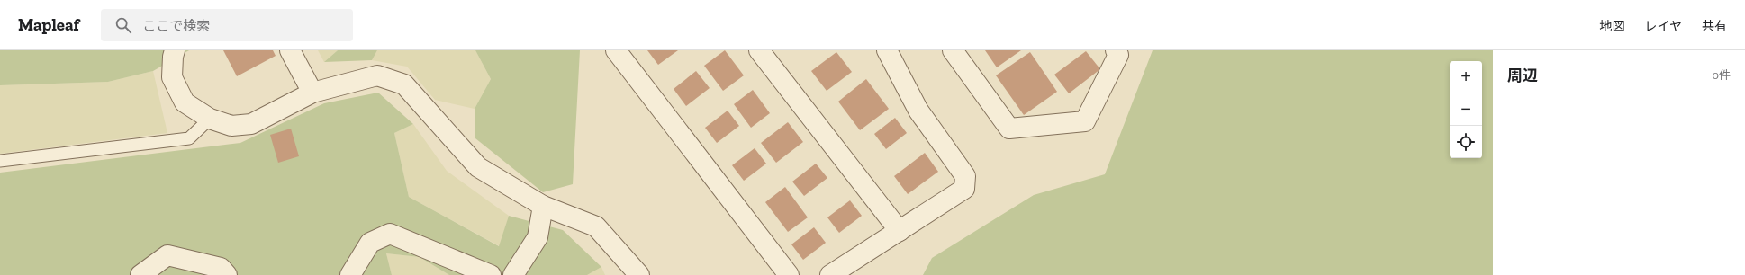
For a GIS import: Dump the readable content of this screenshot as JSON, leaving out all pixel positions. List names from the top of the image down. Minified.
{"page":{"header":"Mapleaf","search":"ここで検索","nav":["地図","レイヤ","共有"],"heading":["周辺","0件"],"map_buttons":["+","−"]}}
